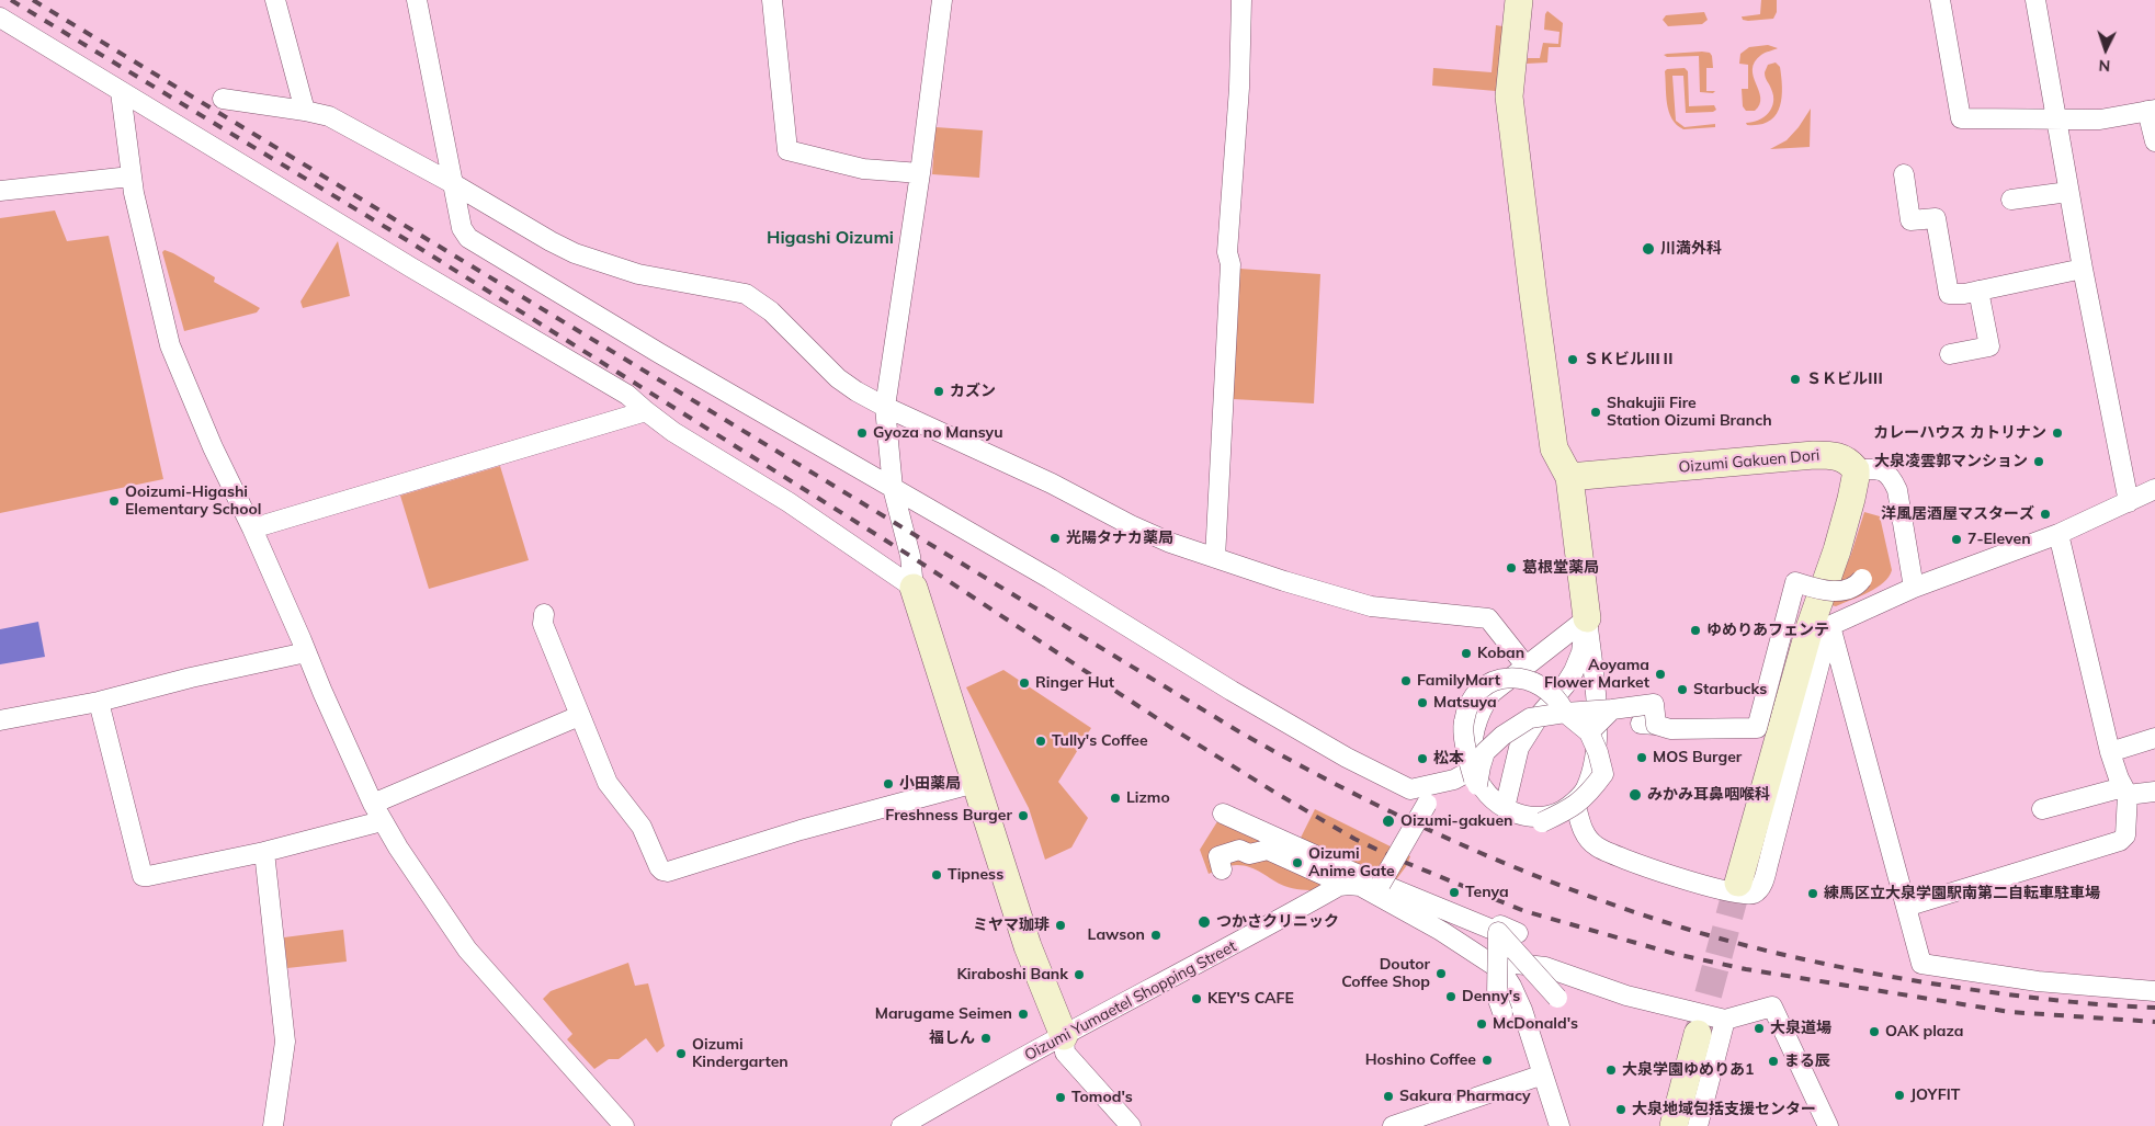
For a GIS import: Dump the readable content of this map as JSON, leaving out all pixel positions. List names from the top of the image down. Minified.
{"streets":{"street":["Oizumi Gakuen Dori","Oizumi Yumaetel Shopping Street"]},"districts":["Higashi Oizumi"],"places":["川満外科","ＳＫビルⅢⅡ","ＳＫビルⅢ","カズン","Shakujii Fire Station Oizumi Branch","Gyoza no Mansyu","カレーハウス カトリナン","大泉凌雲郭マンション","Ooizumi-Higashi Elementary School","洋風居酒屋マスターズ","光陽タナカ薬局","7-Eleven","葛根堂薬局","ゆめりあフェンテ","Koban","Aoyama Flower Market","FamilyMart","Ringer Hut","Starbucks","Matsuya","Tully's Coffee","MOS Burger","松本","小田薬局","みかみ耳鼻咽喉科","Lizmo","Freshness Burger","Oizumi-gakuen","Oizumi Anime Gate","Tipness","Tenya","練馬区立大泉学園駅南第二自転車駐車場","つかさクリニック","ミヤマ珈琲","Lawson","Doutor Coffee Shop","Kiraboshi Bank","Denny's","KEY'S CAFE","Marugame Seimen","McDonald's","大泉道場","OAK plaza","福しん","Oizumi Kindergarten","Hoshino Coffee","まる辰","大泉学園ゆめりあ1","JOYFIT","Sakura Pharmacy","Tomod's","大泉地域包括支援センター"],"north":"bottom"}
